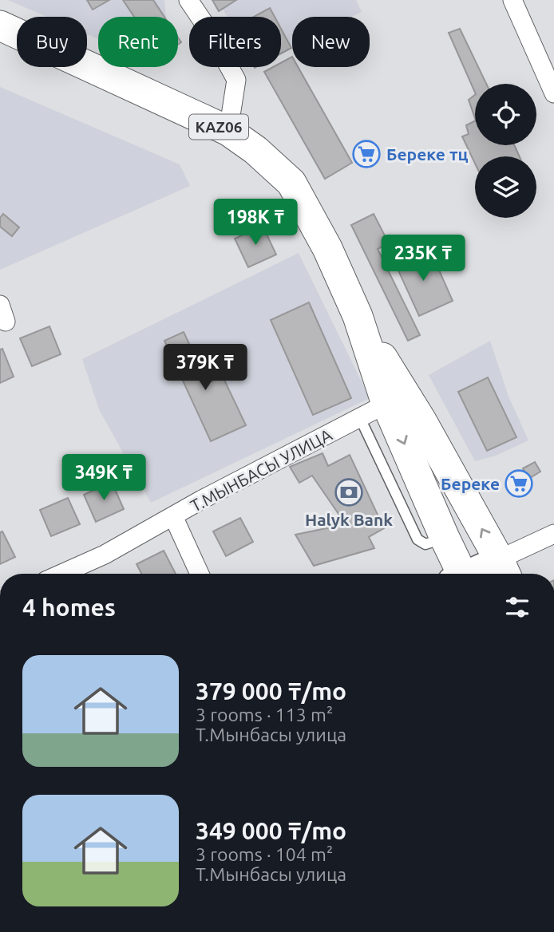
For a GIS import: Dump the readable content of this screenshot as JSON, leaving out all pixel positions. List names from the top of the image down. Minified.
{"streets":{"main road":["KАZ06"],"street":["Т.МЫНБАСЫ УЛИЦА"]},"crossings":[["KАZ06","Т.МЫНБАСЫ УЛИЦА"]],"places":{"supermarket":["Береке тц","Береке"],"bank":["Halyk Bank"]},"page":{"chip":["Buy","Rent","Filters","New"],"price":["198K ₸","235K ₸","379K ₸","349K ₸"],"heading":"4 homes","list":[{"name":"379 000 ₸/mo","note":"3 rooms · 113 m² · Т.Мынбасы улица"},{"name":"349 000 ₸/mo","note":"3 rooms · 104 m² · Т.Мынбасы улица"}]}}
